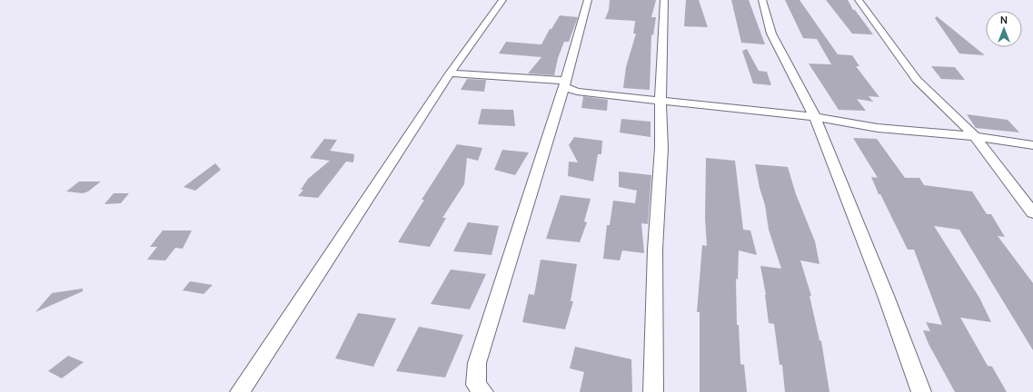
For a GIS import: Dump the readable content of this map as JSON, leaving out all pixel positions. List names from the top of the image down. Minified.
{"north":"top"}
